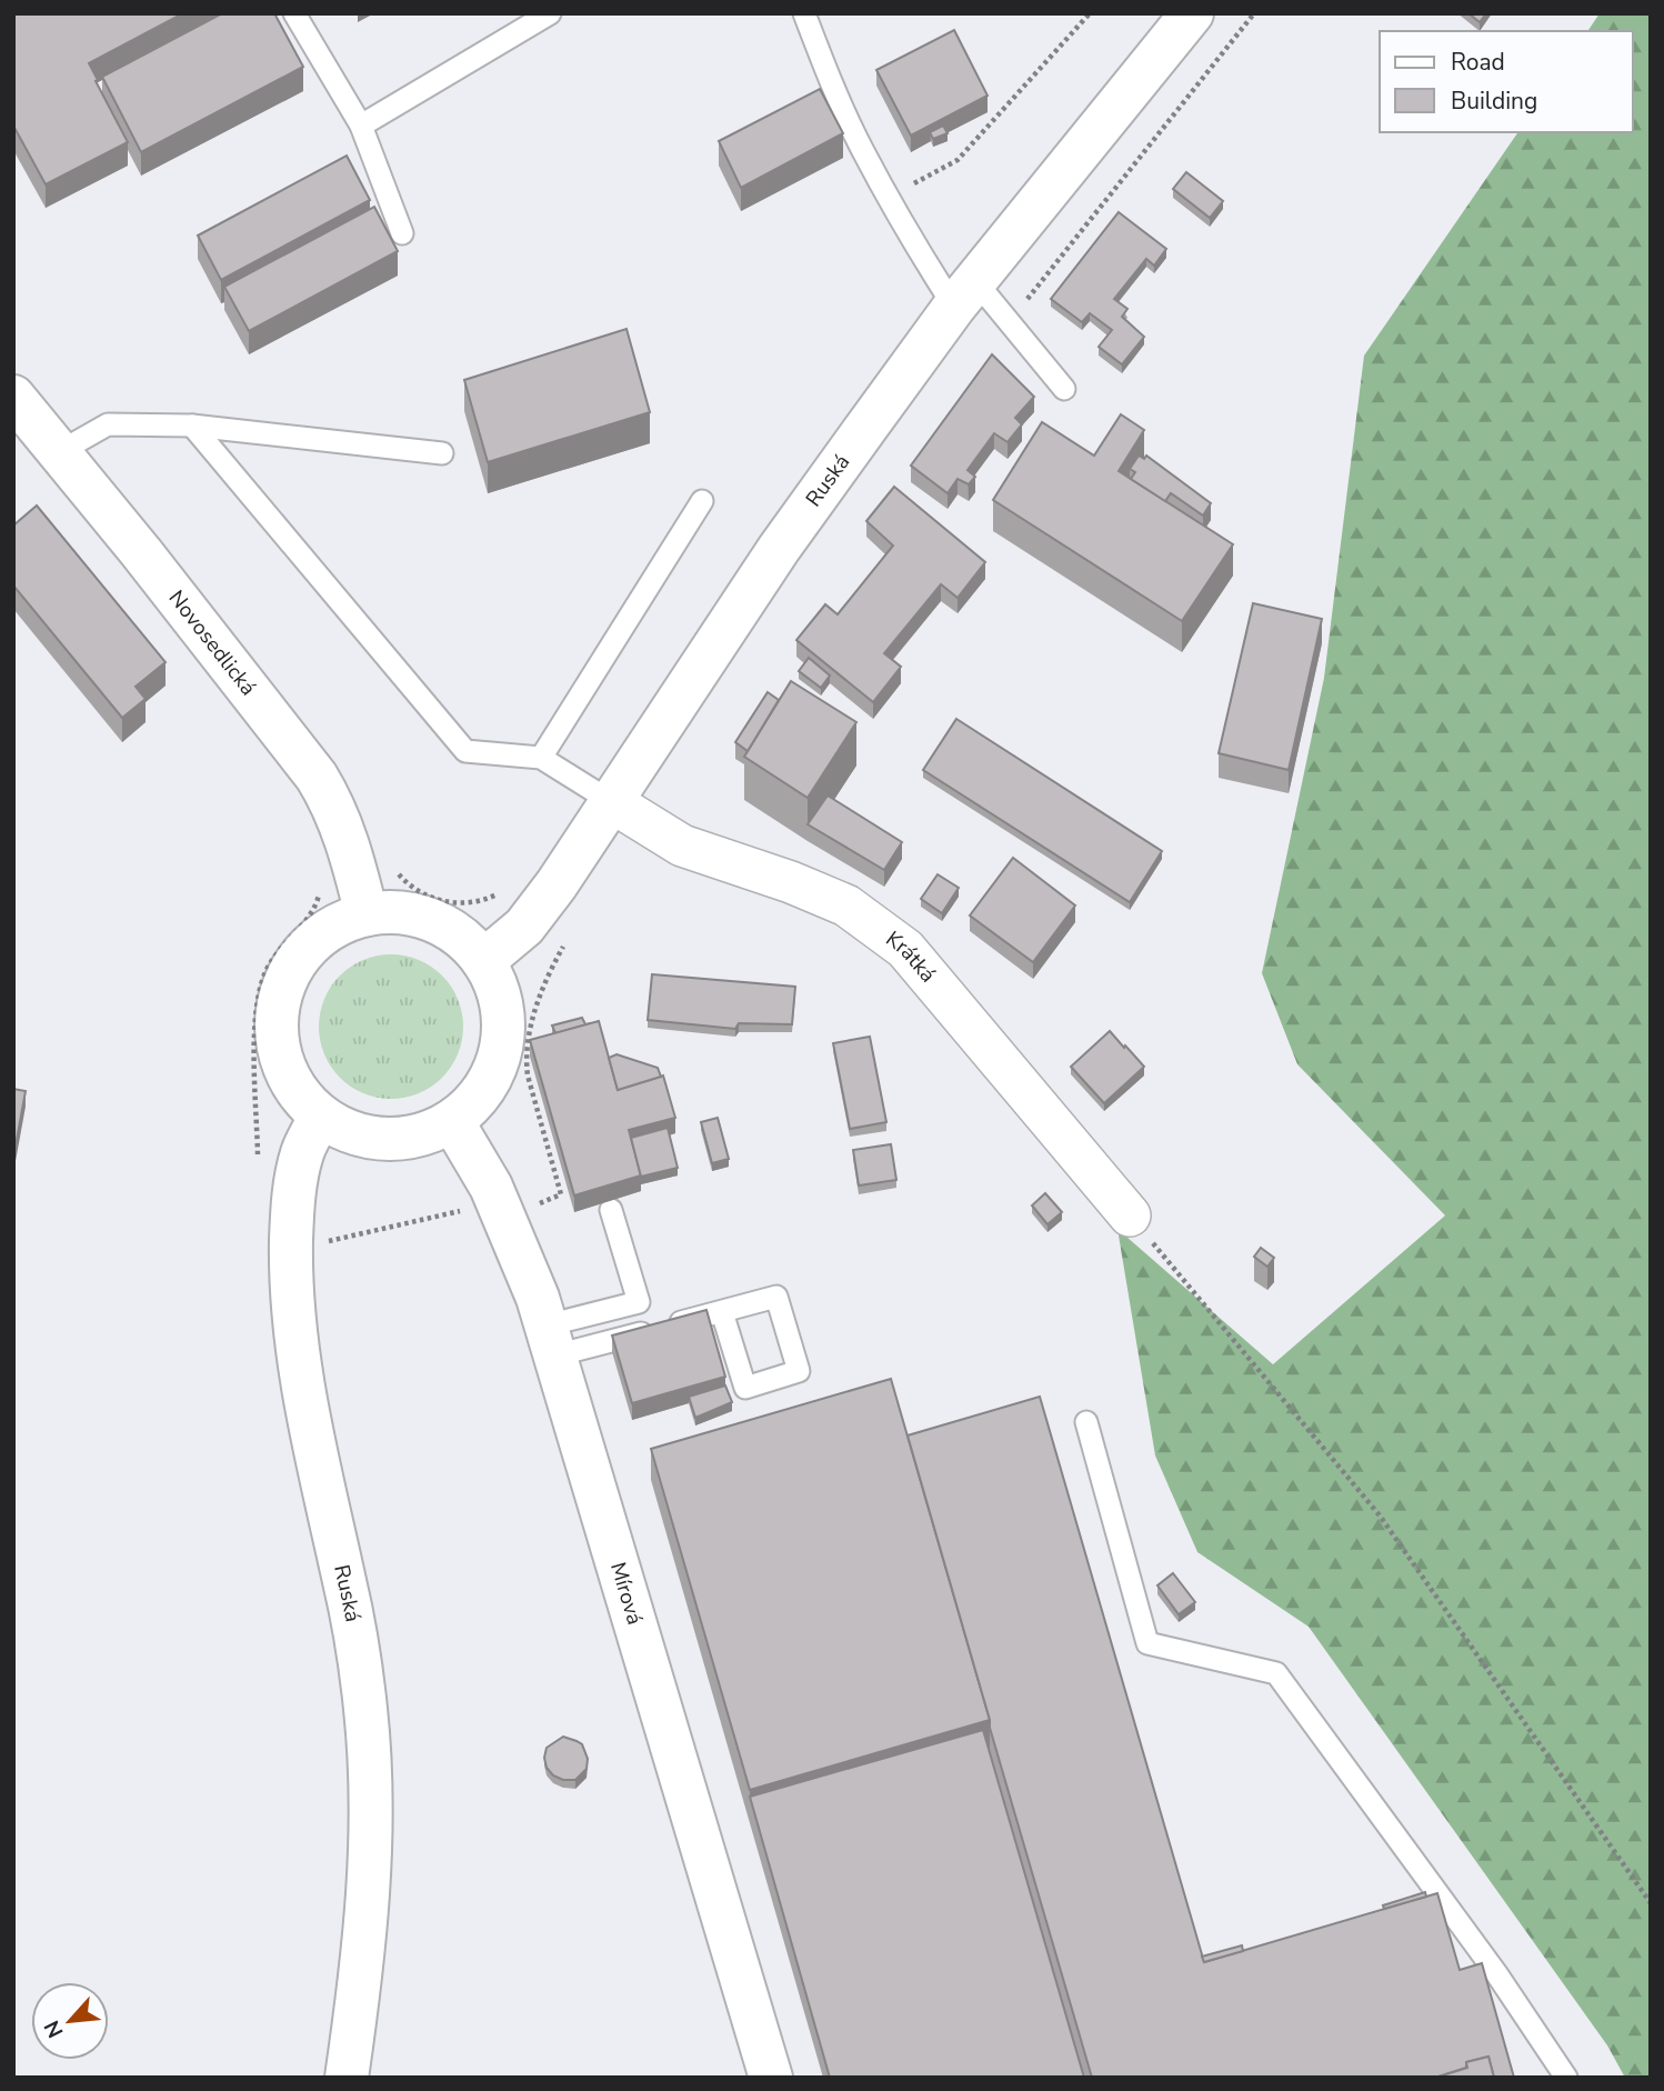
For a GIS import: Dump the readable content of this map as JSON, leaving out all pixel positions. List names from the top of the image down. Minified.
{"streets":{"main road":["Ruská","Novosedlická","Mírová"],"street":["Krátká"]},"crossings":[["Ruská","Novosedlická"],["Ruská","Krátká"],["Ruská","Mírová"],["Novosedlická","Mírová"]],"legend":["Road","Building"],"north":"bottom left"}
